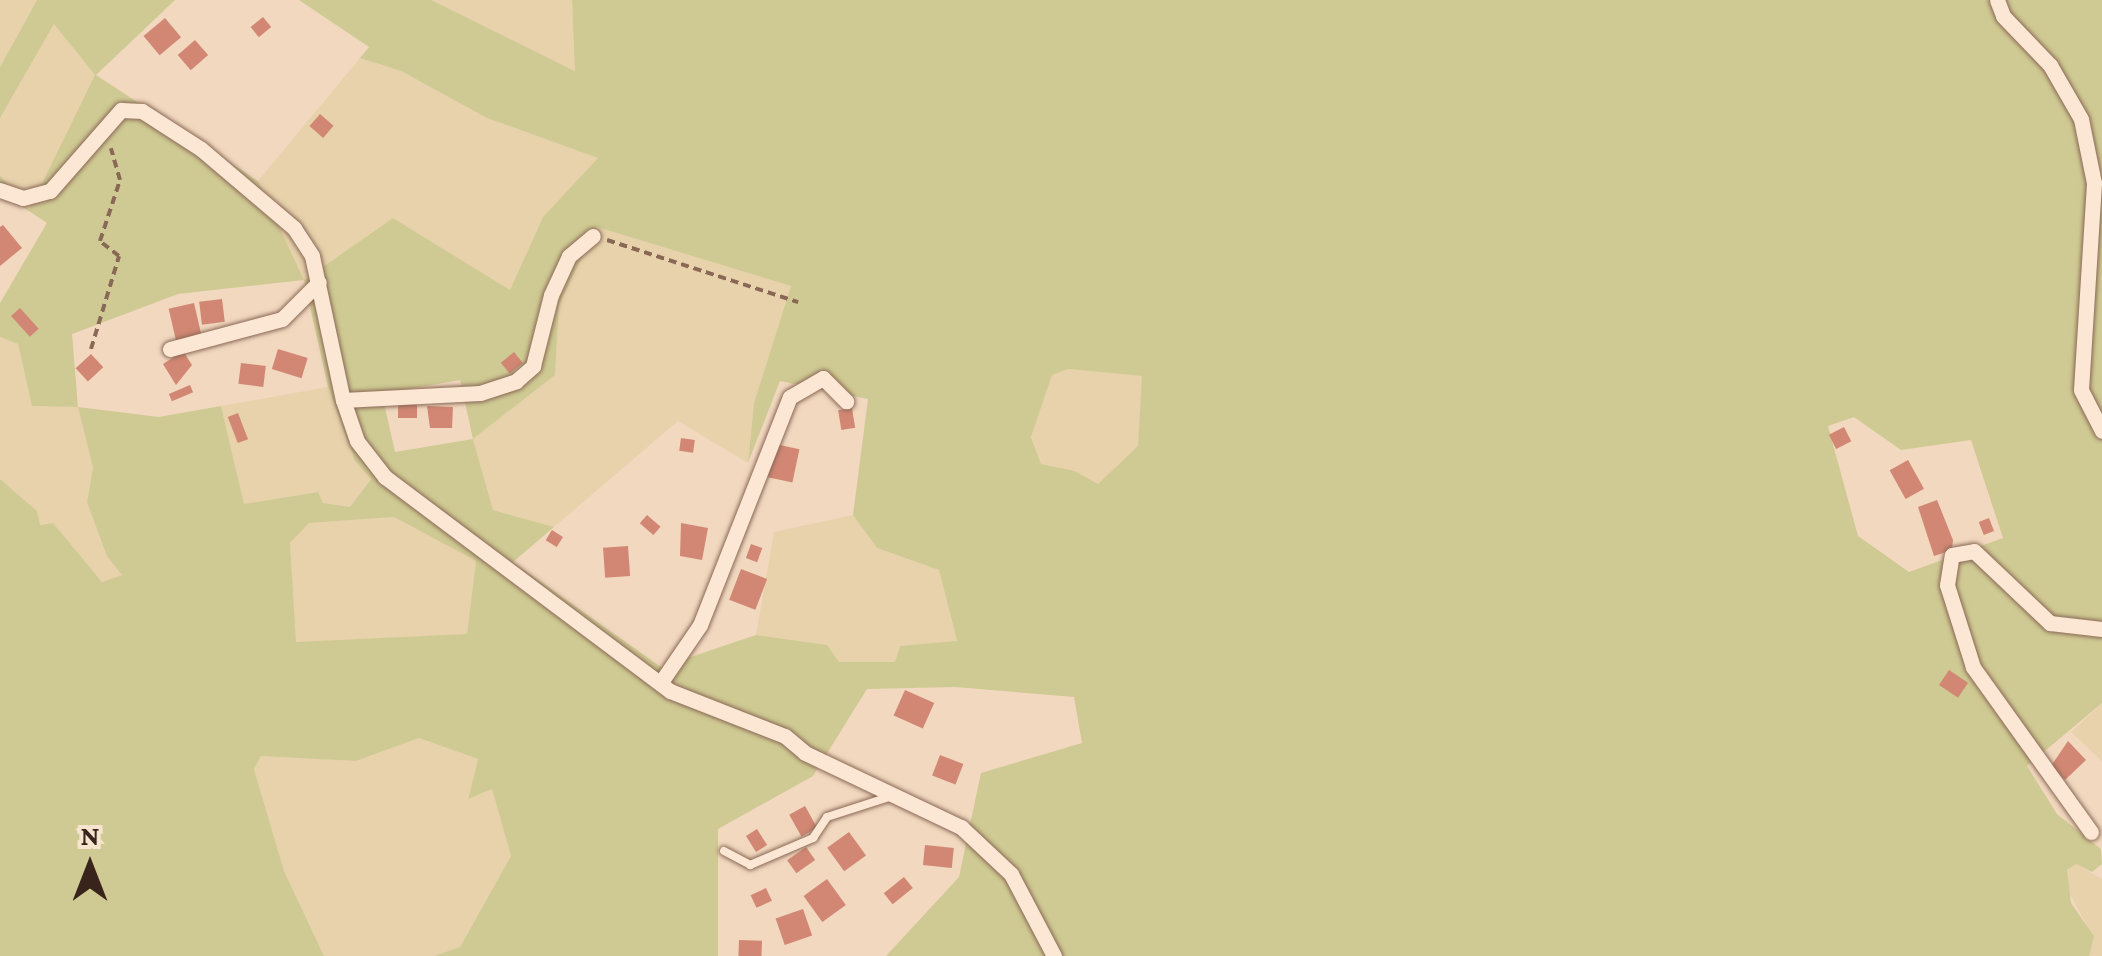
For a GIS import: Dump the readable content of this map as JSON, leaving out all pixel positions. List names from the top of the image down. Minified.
{"north":"top"}
